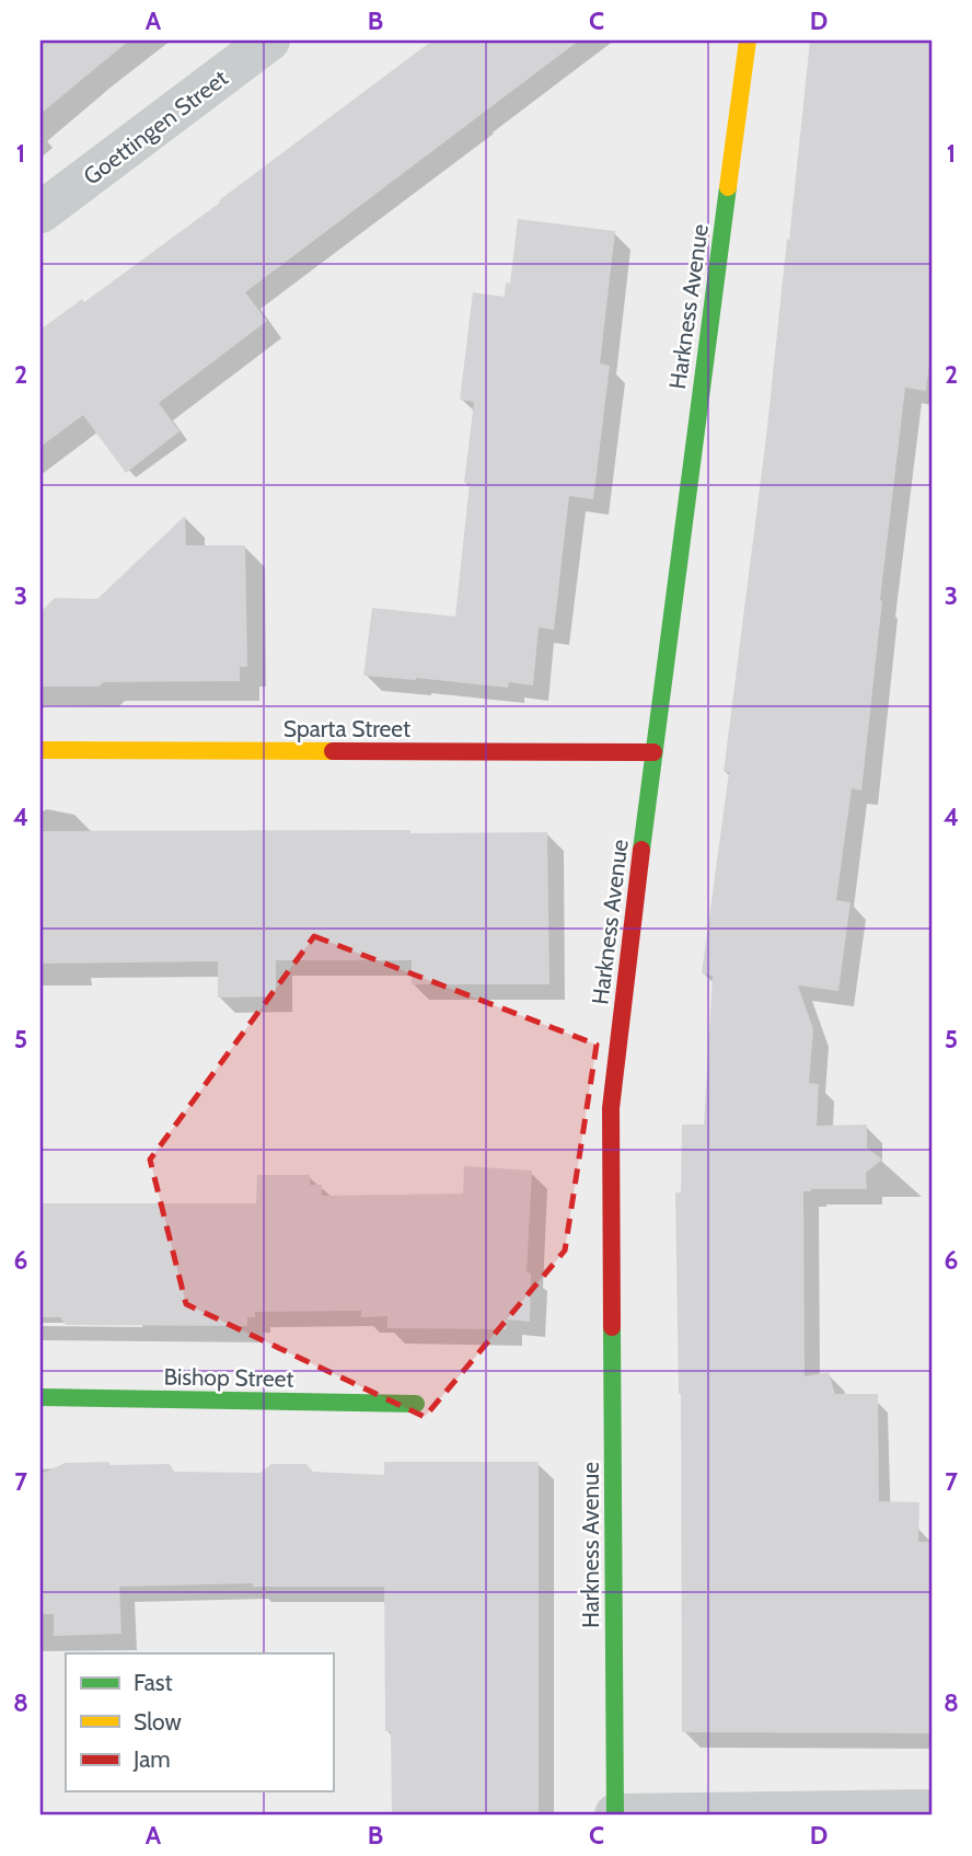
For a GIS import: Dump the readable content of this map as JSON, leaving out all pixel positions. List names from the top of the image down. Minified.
{"streets":{"street":["Goettingen Street","Harkness Avenue","Sparta Street","Bishop Street"]},"crossings":[["Harkness Avenue","Sparta Street"]],"legend":["Fast","Slow","Jam"],"grid":{"columns":["A","B","C","D"],"rows":["1","2","3","4","5","6","7","8"]}}
